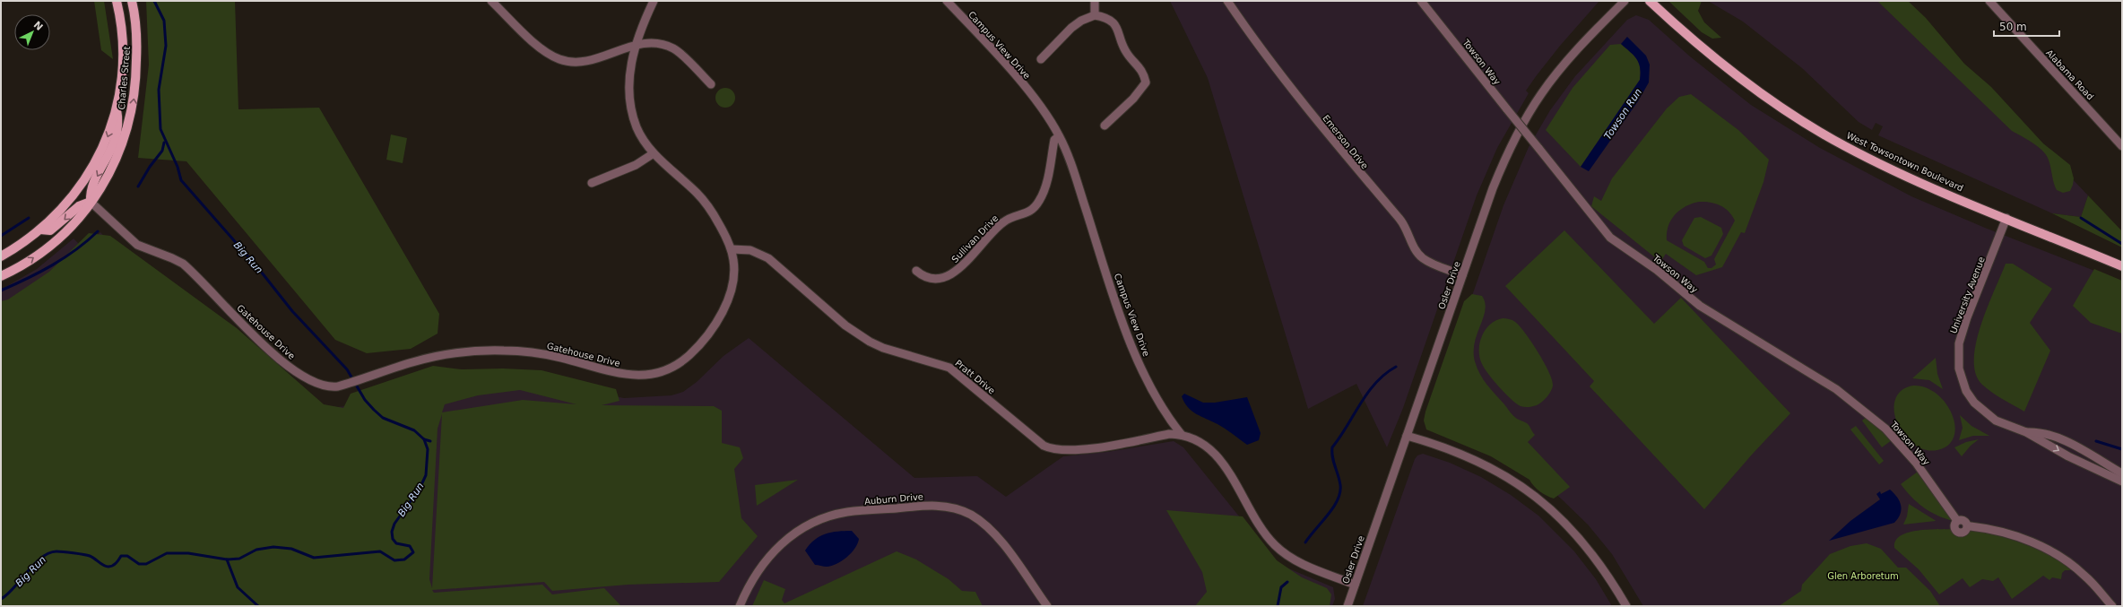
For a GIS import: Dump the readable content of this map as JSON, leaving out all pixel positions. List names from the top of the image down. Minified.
{"streets":{"main road":["Charles Street","West Towsontown Boulevard"],"street":["Campus View Drive","Towson Way","Alabama Road","Emerson Drive","Sullivan Drive","Osler Drive","University Avenue","Gatehouse Drive","Pratt Drive","Auburn Drive"]},"crossings":[["Campus View Drive","Sullivan Drive"],["Campus View Drive","Osler Drive"],["Campus View Drive","Pratt Drive"],["Charles Street","Gatehouse Drive"],["Emerson Drive","Osler Drive"],["West Towsontown Boulevard","University Avenue"],["Gatehouse Drive","Pratt Drive"]],"water":["Towson Run","Big Run"],"parks":["Glen Arboretum"],"scale_bar":"50 m","north":"top right"}
